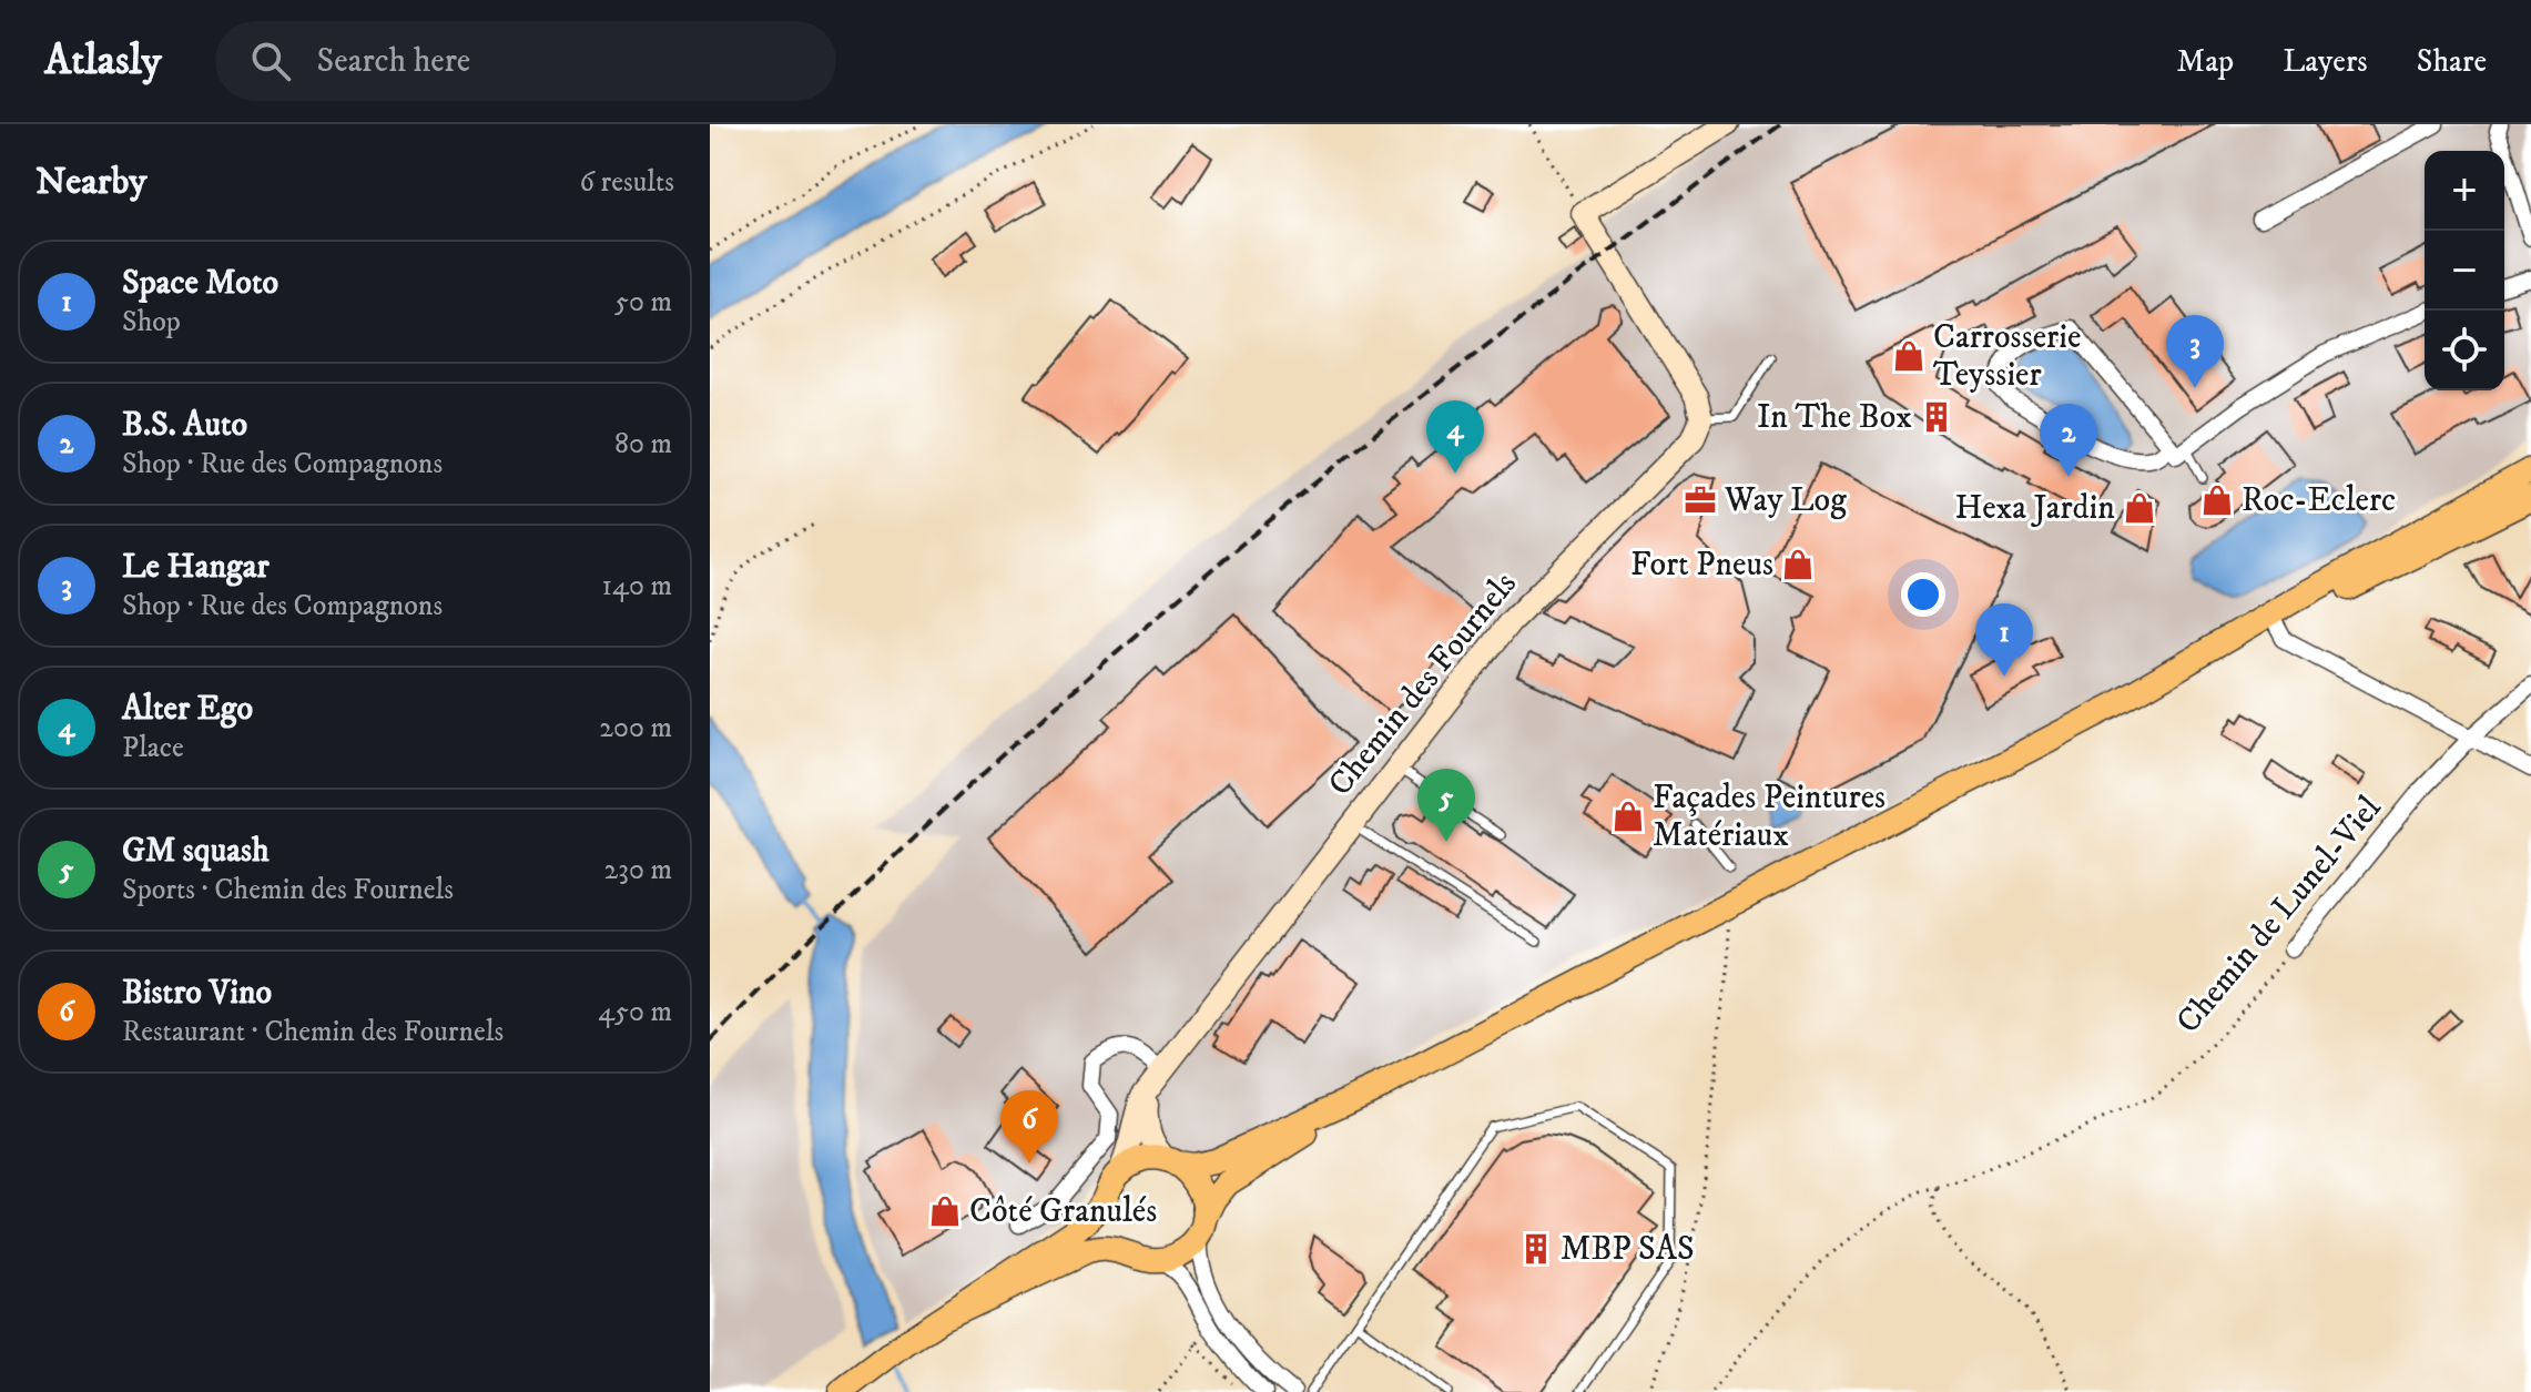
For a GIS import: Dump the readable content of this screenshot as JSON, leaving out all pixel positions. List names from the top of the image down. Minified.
{"streets":{"street":["Chemin des Fournels","Chemin de Lunel-Viel"]},"places":{"shop":["Carrosserie Teyssier","Roc-Eclerc","Hexa Jardin","Fort Pneus","Façades Peintures Matériaux","Côté Granulés"],"building":["In The Box","MBP SAS"],"office":["Way Log"]},"page":{"header":"Atlasly","search":"Search here","nav":["Map","Layers","Share"],"heading":["Nearby","6 results"],"map_buttons":["+","−"],"list":[{"mark":"1","name":"Space Moto","note":"Shop","value":"50 m"},{"mark":"2","name":"B.S. Auto","note":"Shop · Rue des Compagnons","value":"80 m"},{"mark":"3","name":"Le Hangar","note":"Shop · Rue des Compagnons","value":"140 m"},{"mark":"4","name":"Alter Ego","note":"Place","value":"200 m"},{"mark":"5","name":"GM squash","note":"Sports · Chemin des Fournels","value":"230 m"},{"mark":"6","name":"Bistro Vino","note":"Restaurant · Chemin des Fournels","value":"450 m"}],"pins":["3","4","2","1","5","6"]}}
